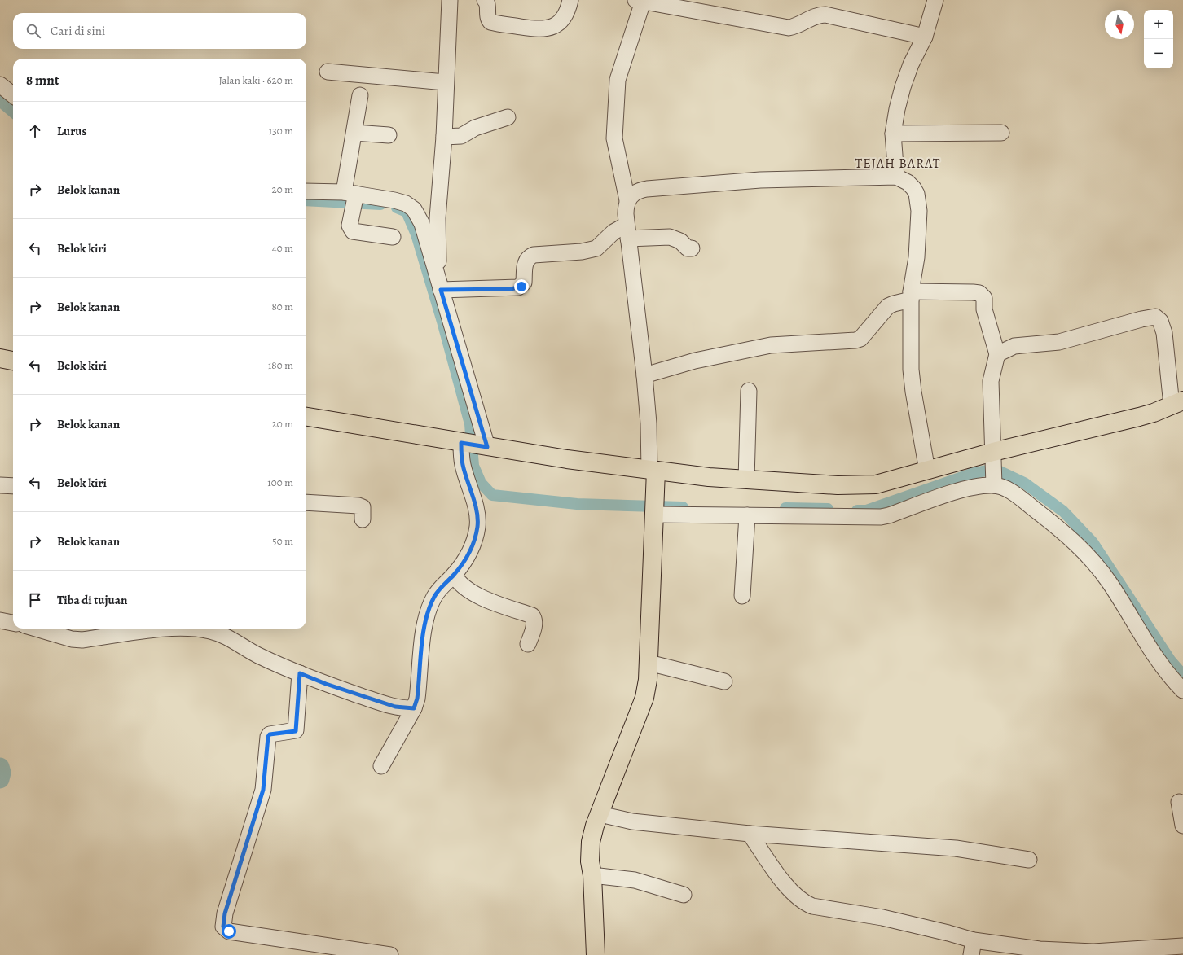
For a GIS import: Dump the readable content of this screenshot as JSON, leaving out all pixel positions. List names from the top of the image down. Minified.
{"districts":["TEJAH BARAT"],"north":"bottom","page":{"map_buttons":["+","−"],"search":"Cari di sini","heading":["8 mnt","Jalan kaki · 620 m"],"list":[["Lurus","130 m"],["Belok kanan","20 m"],["Belok kiri","40 m"],["Belok kanan","80 m"],["Belok kiri","180 m"],["Belok kanan","20 m"],["Belok kiri","100 m"],["Belok kanan","50 m"],"Tiba di tujuan"]}}
